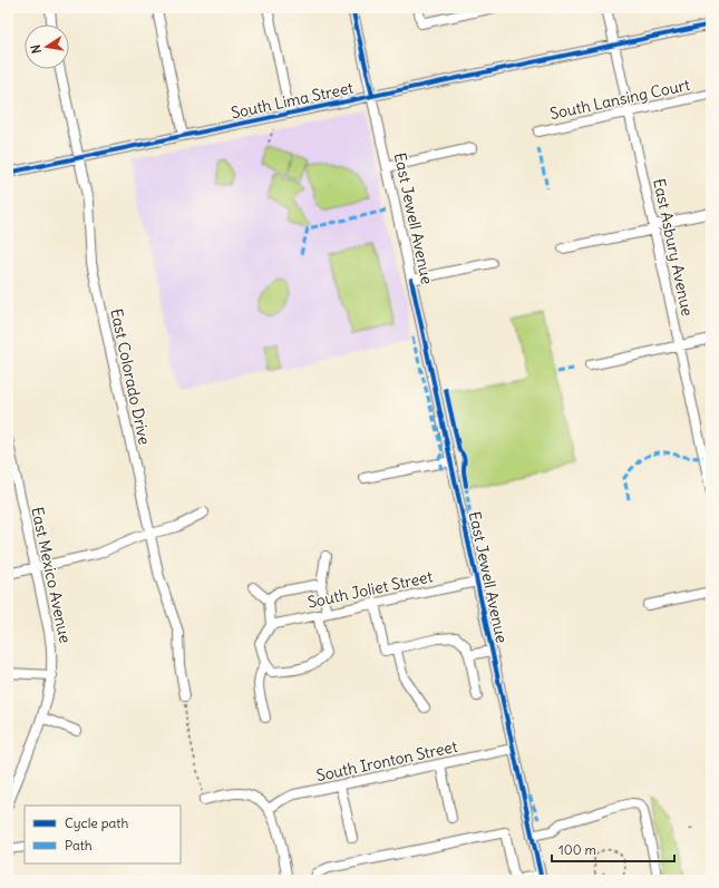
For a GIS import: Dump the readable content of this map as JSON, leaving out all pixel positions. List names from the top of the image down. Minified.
{"streets":{"street":["South Lansing Court","South Lima Street","East Jewell Avenue","East Asbury Avenue","East Colorado Drive","East Mexico Avenue","South Joliet Street","South Ironton Street"]},"crossings":[["South Lansing Court","East Asbury Avenue"],["South Lima Street","East Jewell Avenue"],["South Lima Street","East Asbury Avenue"],["South Lima Street","East Colorado Drive"],["East Jewell Avenue","South Joliet Street"],["East Jewell Avenue","South Ironton Street"]],"legend":["Cycle path","Path"],"scale_bar":"100 m","north":"left"}
